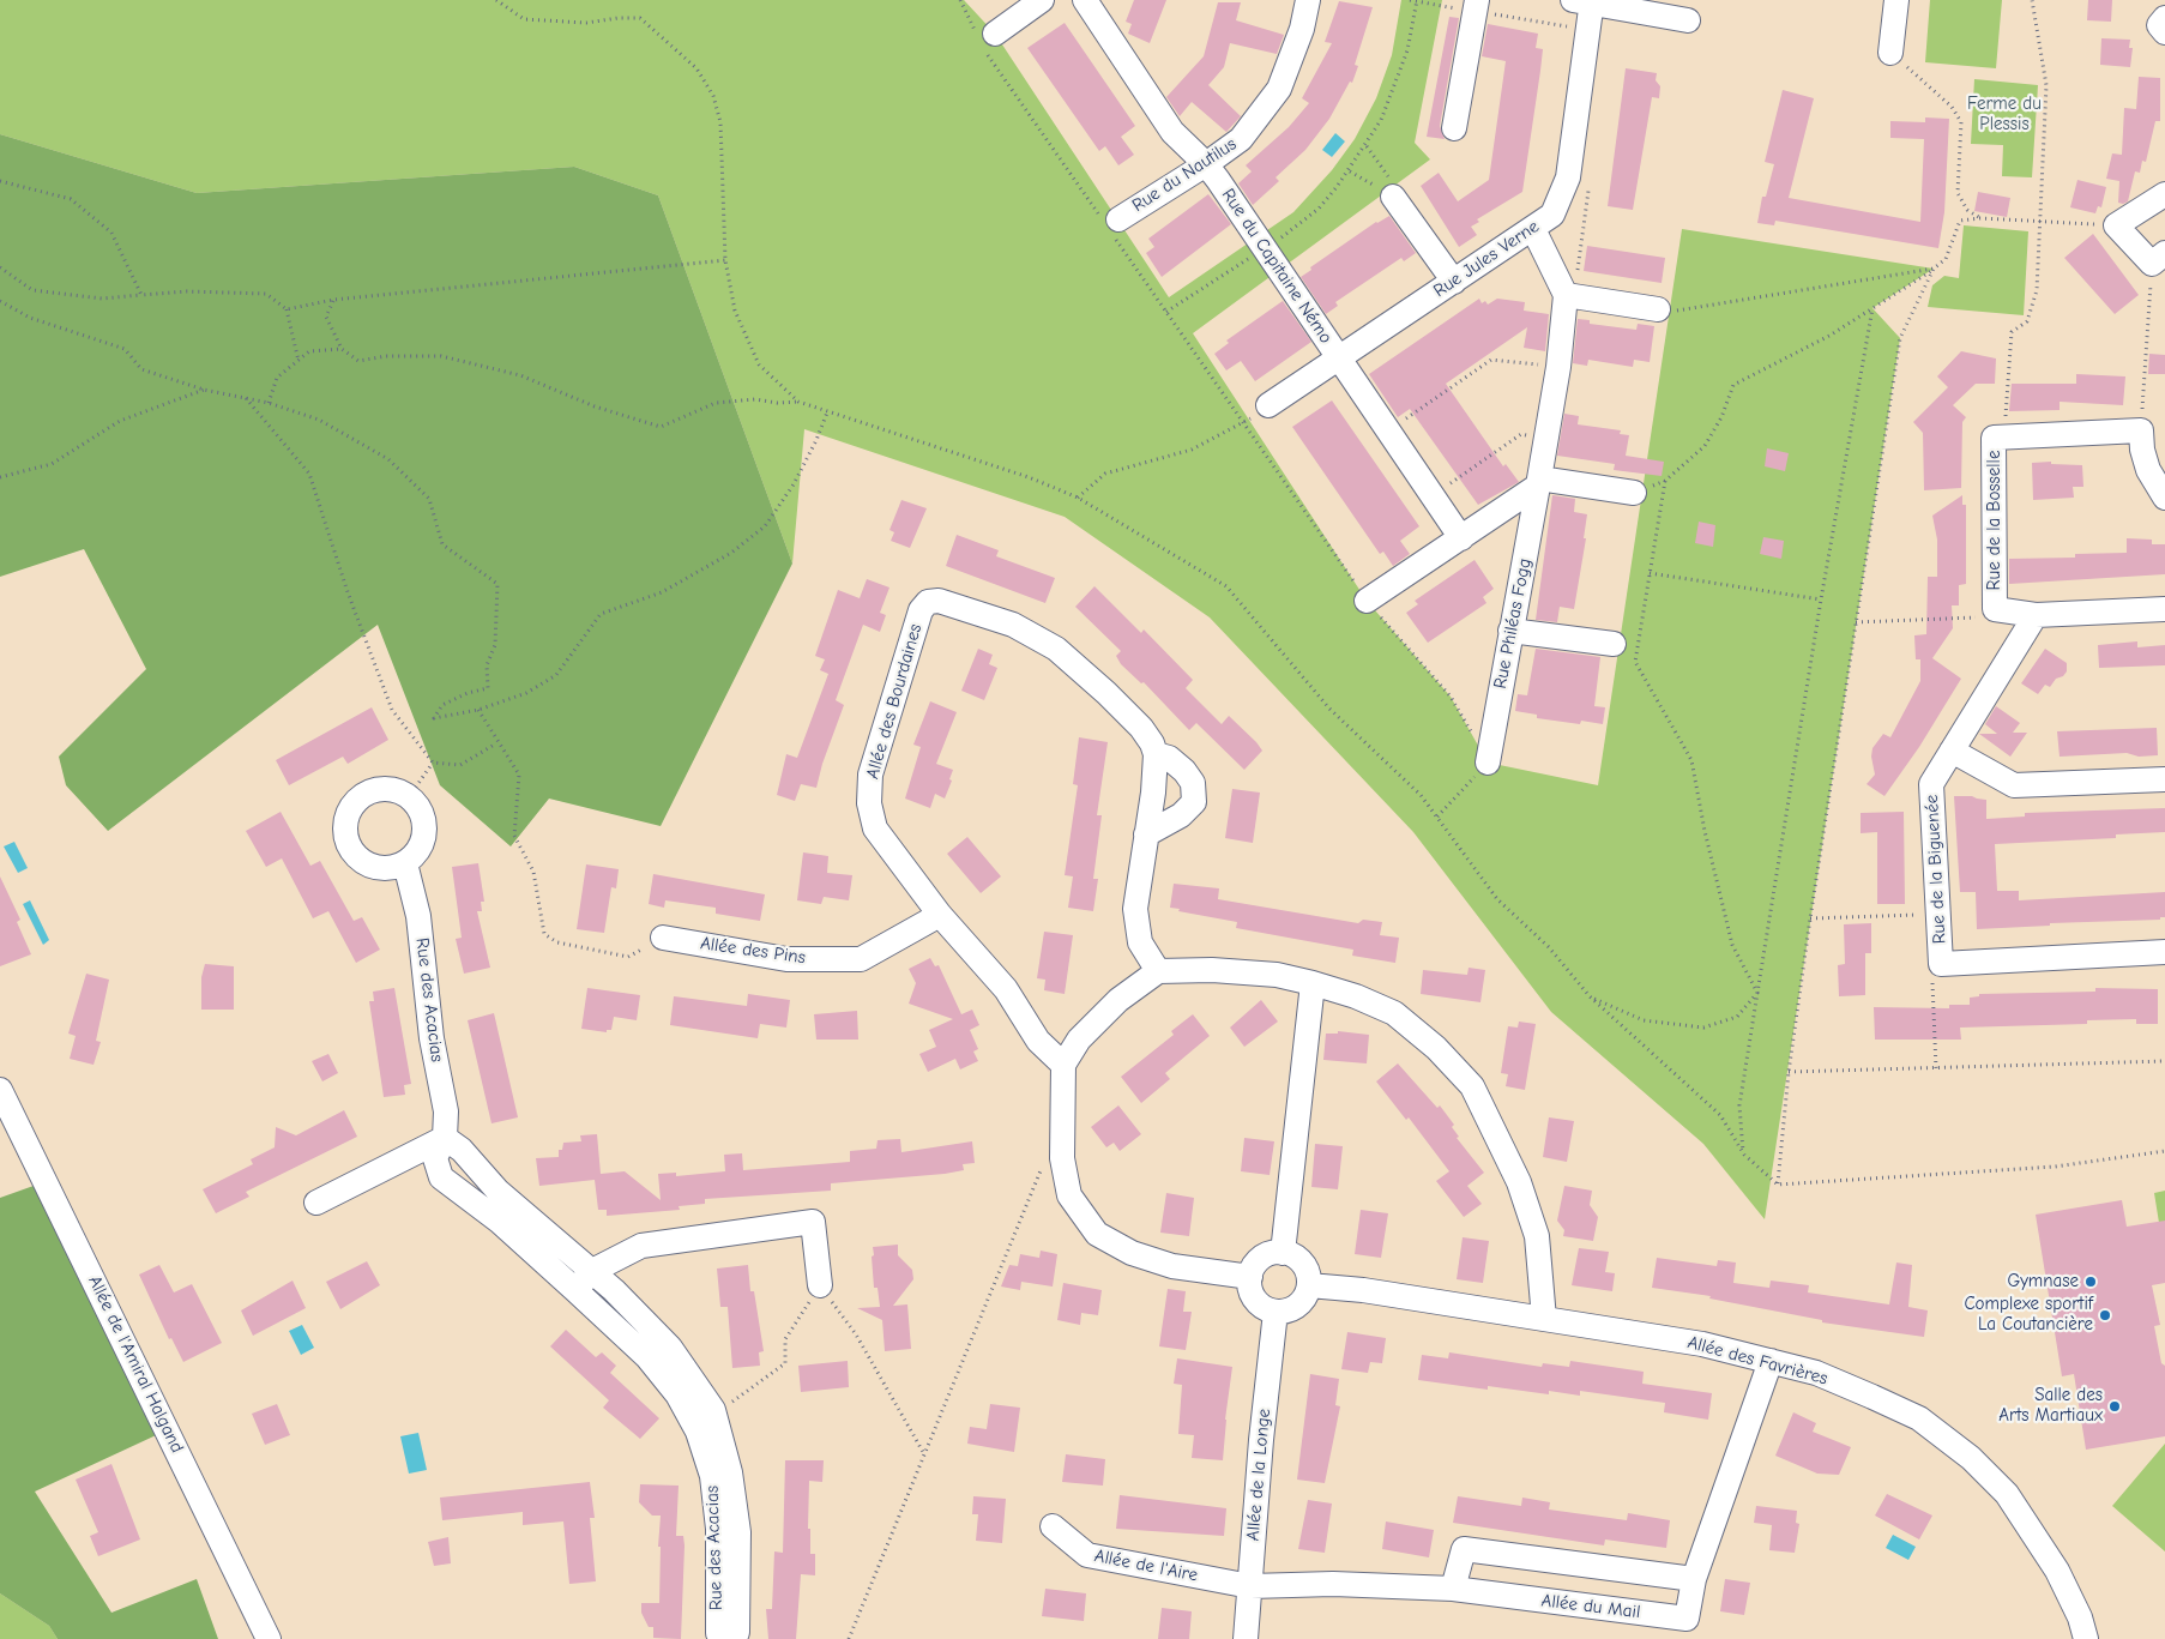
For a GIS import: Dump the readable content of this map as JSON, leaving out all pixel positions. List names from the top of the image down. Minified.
{"streets":{"street":["Rue du Nautilus","Rue Jules Verne","Rue du Capitaine Némo","Rue de la Bosselle","Rue Philéas Fogg","Allée des Bourdaines","Rue de la Biguenée","Allée des Pins","Rue des Acacias","Allée des Favrières","Allée de l'Amiral Halgand","Allée de la Longe","Allée de l'Aire","Allée du Mail"]},"crossings":[["Rue du Nautilus","Rue du Capitaine Némo"],["Rue Jules Verne","Rue du Capitaine Némo"],["Allée des Bourdaines","Allée des Pins"],["Allée des Favrières","Allée de la Longe"],["Allée des Favrières","Allée du Mail"],["Allée de la Longe","Allée de l'Aire"],["Allée de la Longe","Allée du Mail"],["Allée de l'Aire","Allée du Mail"]],"parks":["Ferme du Plessis"],"places":["Gymnase","Complexe sportif La Coutancière","Salle des Arts Martiaux"]}
